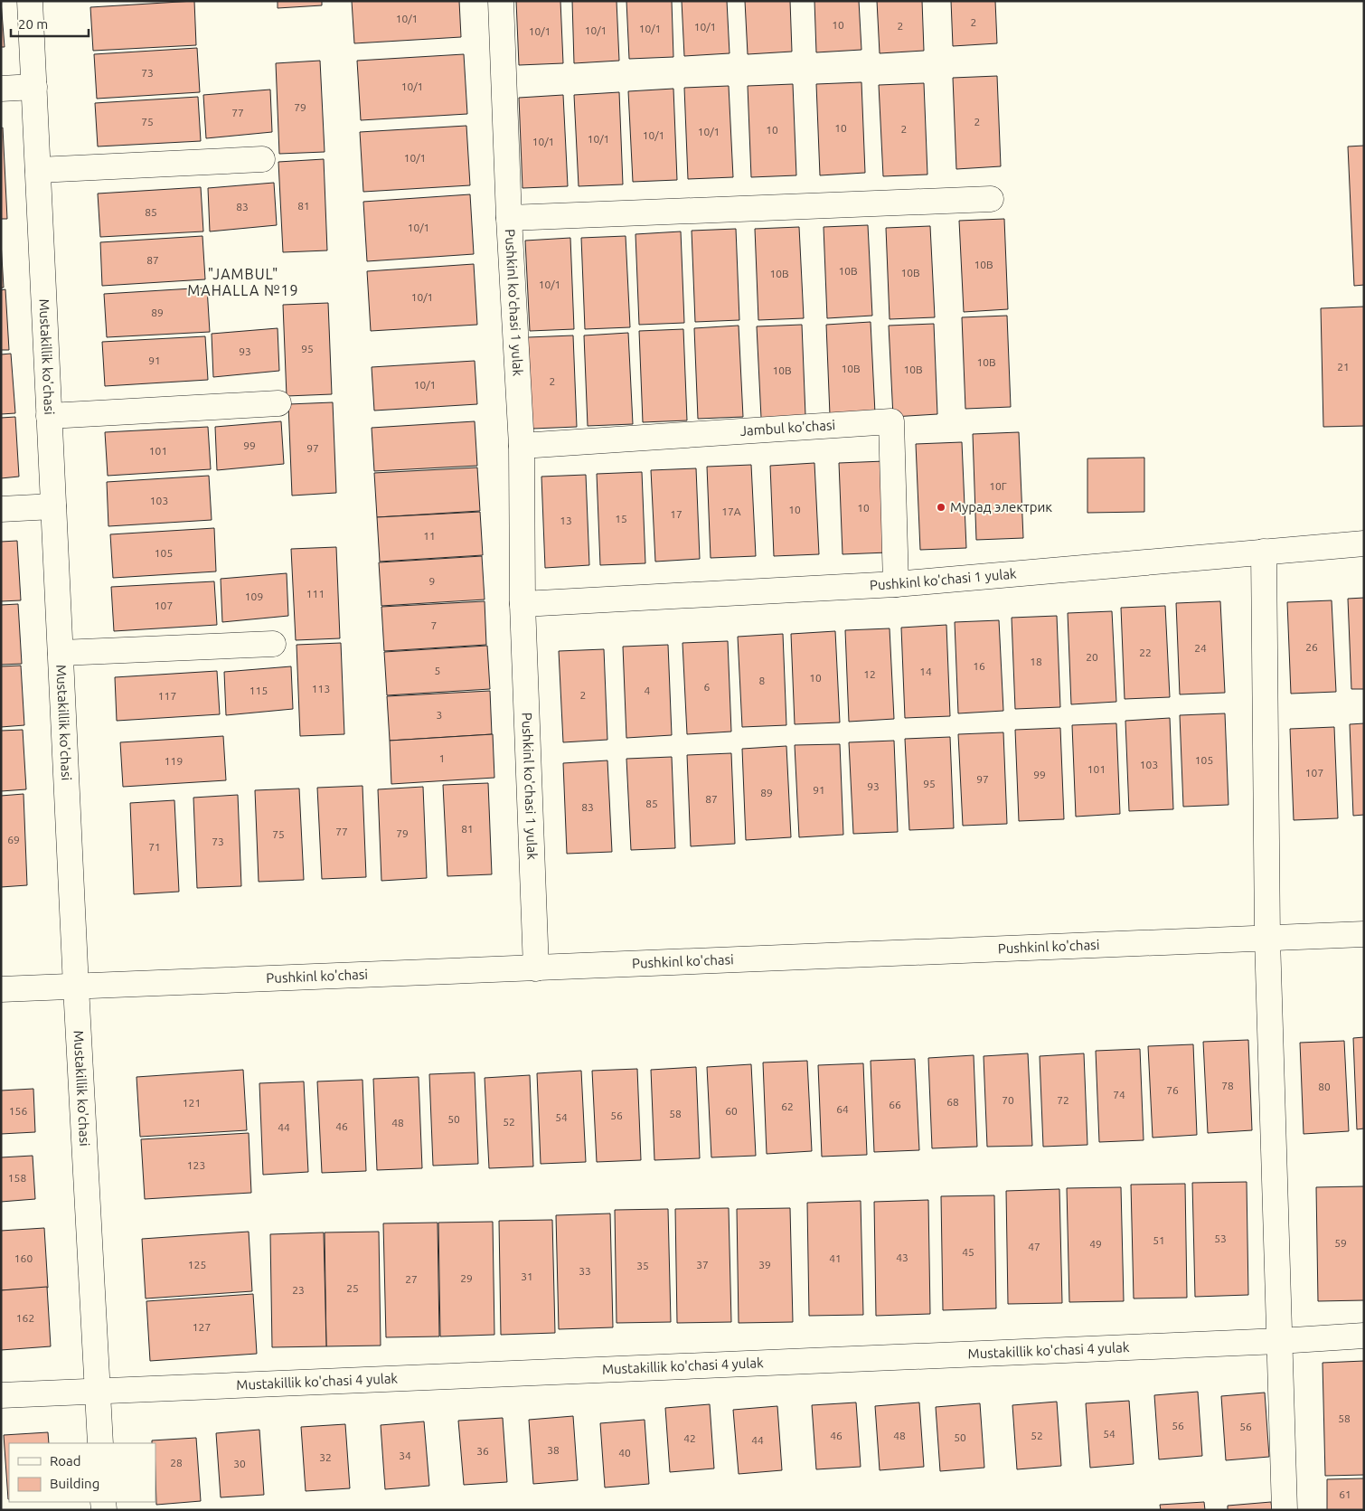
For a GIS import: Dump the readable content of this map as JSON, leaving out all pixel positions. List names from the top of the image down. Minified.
{"streets":{"street":["Pushkinl ko'chasi 1 yulak","Mustakillik ko'chasi","Jambul ko'chasi","Pushkinl ko'chasi","Mustakillik ko'chasi 4 yulak"]},"crossings":[["Pushkinl ko'chasi 1 yulak","Jambul ko'chasi"],["Pushkinl ko'chasi 1 yulak","Pushkinl ko'chasi"],["Mustakillik ko'chasi","Pushkinl ko'chasi"],["Mustakillik ko'chasi","Mustakillik ko'chasi 4 yulak"]],"districts":["\"JAMBUL\" MAHALLA №19"],"places":["Мурад электрик"],"house_numbers":["10/1","2","10","2","10/1","10/1","10/1","10/1","73","10/1","79","77","75","2","10","2","10","10/1","10/1","10/1","10/1","10/1","81","83","85","10/1","87","10В","10В","10В","10В","10/1","10/1","89","95","93","91","10В","21","10В","10В","10В","2","10/1","99","97","101","10Г","103","10","10","17А","17","15","13","11","105","9","111","109","107","7","26","24","22","20","18","16","5","14","12","10","8","6","113","115","4","2","117","3","1","105","119","103","101","107","99","97","95","93","91","89","87","85","83","81","77","79","75","69","73","71","78","80","76","74","70","72","68","121","66","62","64","156","60","58","56","54","50","52","48","46","44","123","158","53","51","59","49","47","45","43","160","41","125","37","39","35","33","31","29","27","25","23","162","127","58","56","56","54","46","48","52","50","42","44","38","36","40","34","32","28","30","61"],"legend":["Road","Building"],"scale_bar":"20 m"}
